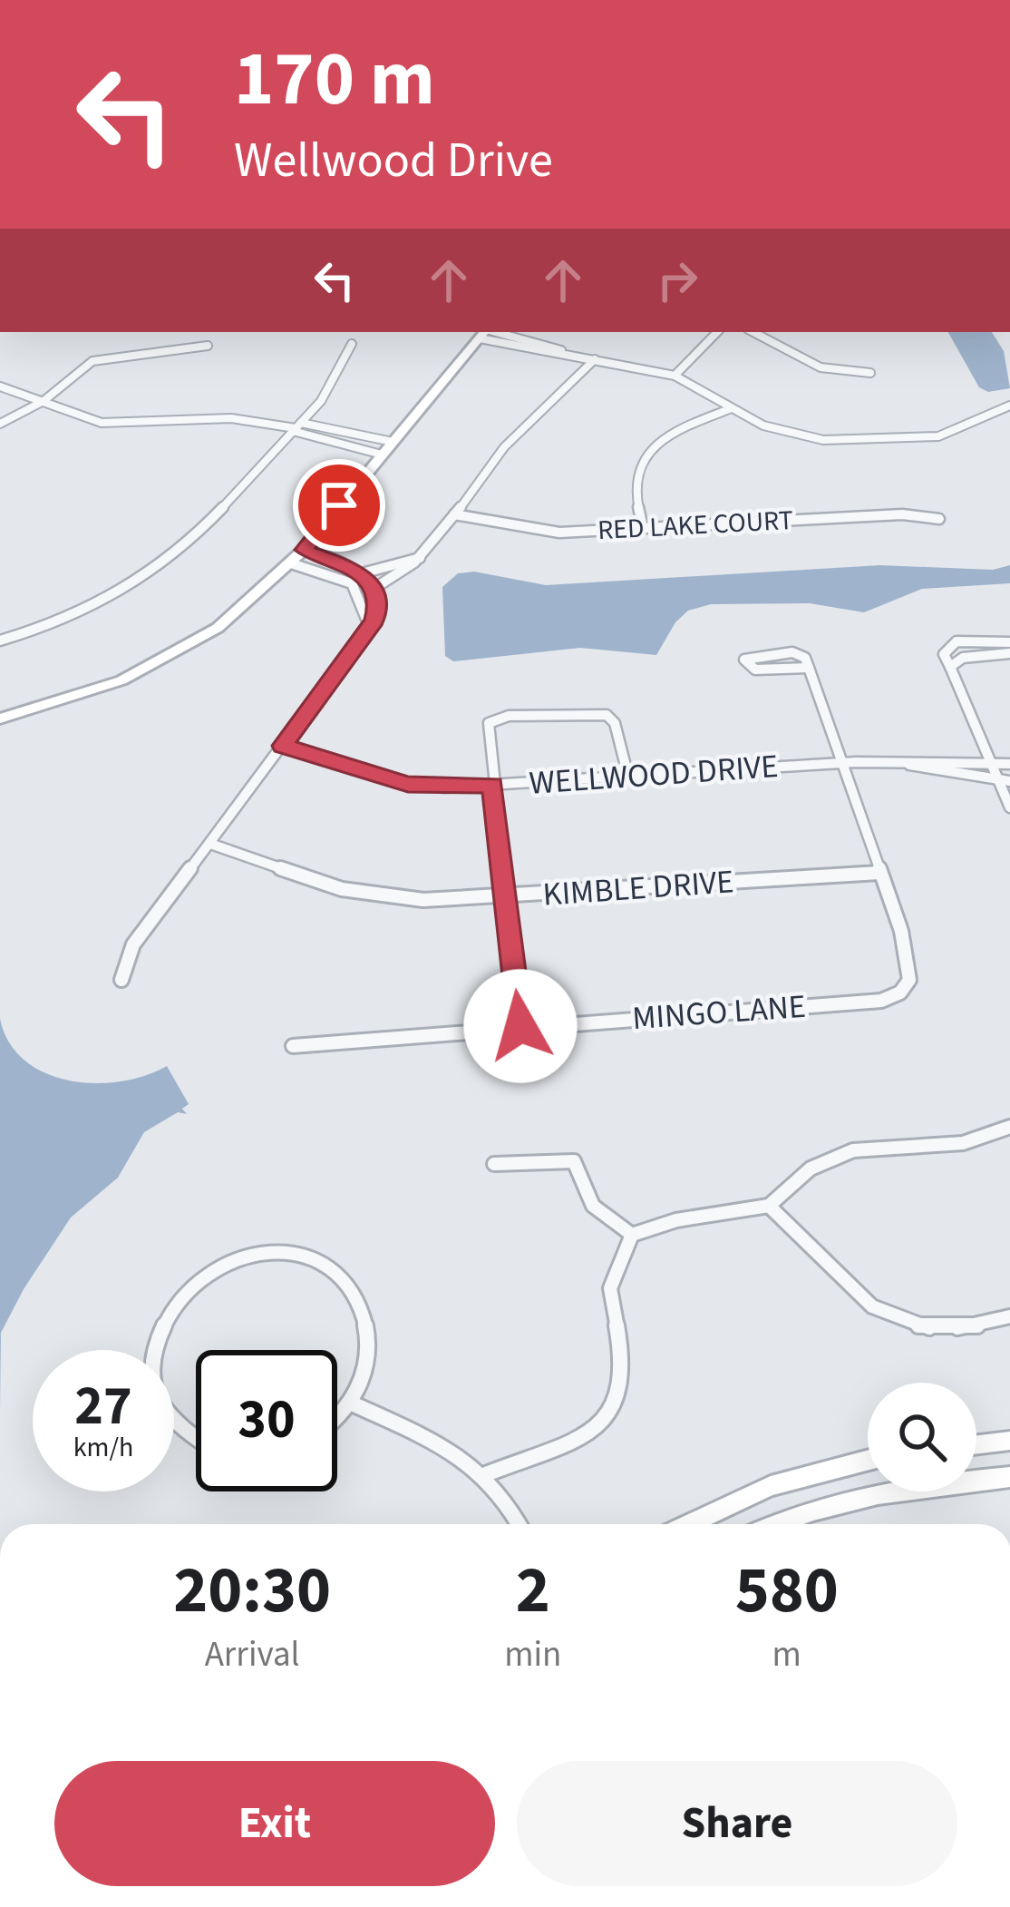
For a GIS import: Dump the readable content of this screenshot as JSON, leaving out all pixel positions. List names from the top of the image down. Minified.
{"streets":{"street":["RED LAKE COURT","WELLWOOD DRIVE","KIMBLE DRIVE","MINGO LANE"]},"crossings":[["WELLWOOD DRIVE","MINGO LANE"],["KIMBLE DRIVE","MINGO LANE"]],"page":{"turn":["170 m","Wellwood Drive"],"speed":"27 km/h","limit":"30","eta":["20:30","Arrival","2","min","580","m"],"buttons":["Exit","Share"]}}
